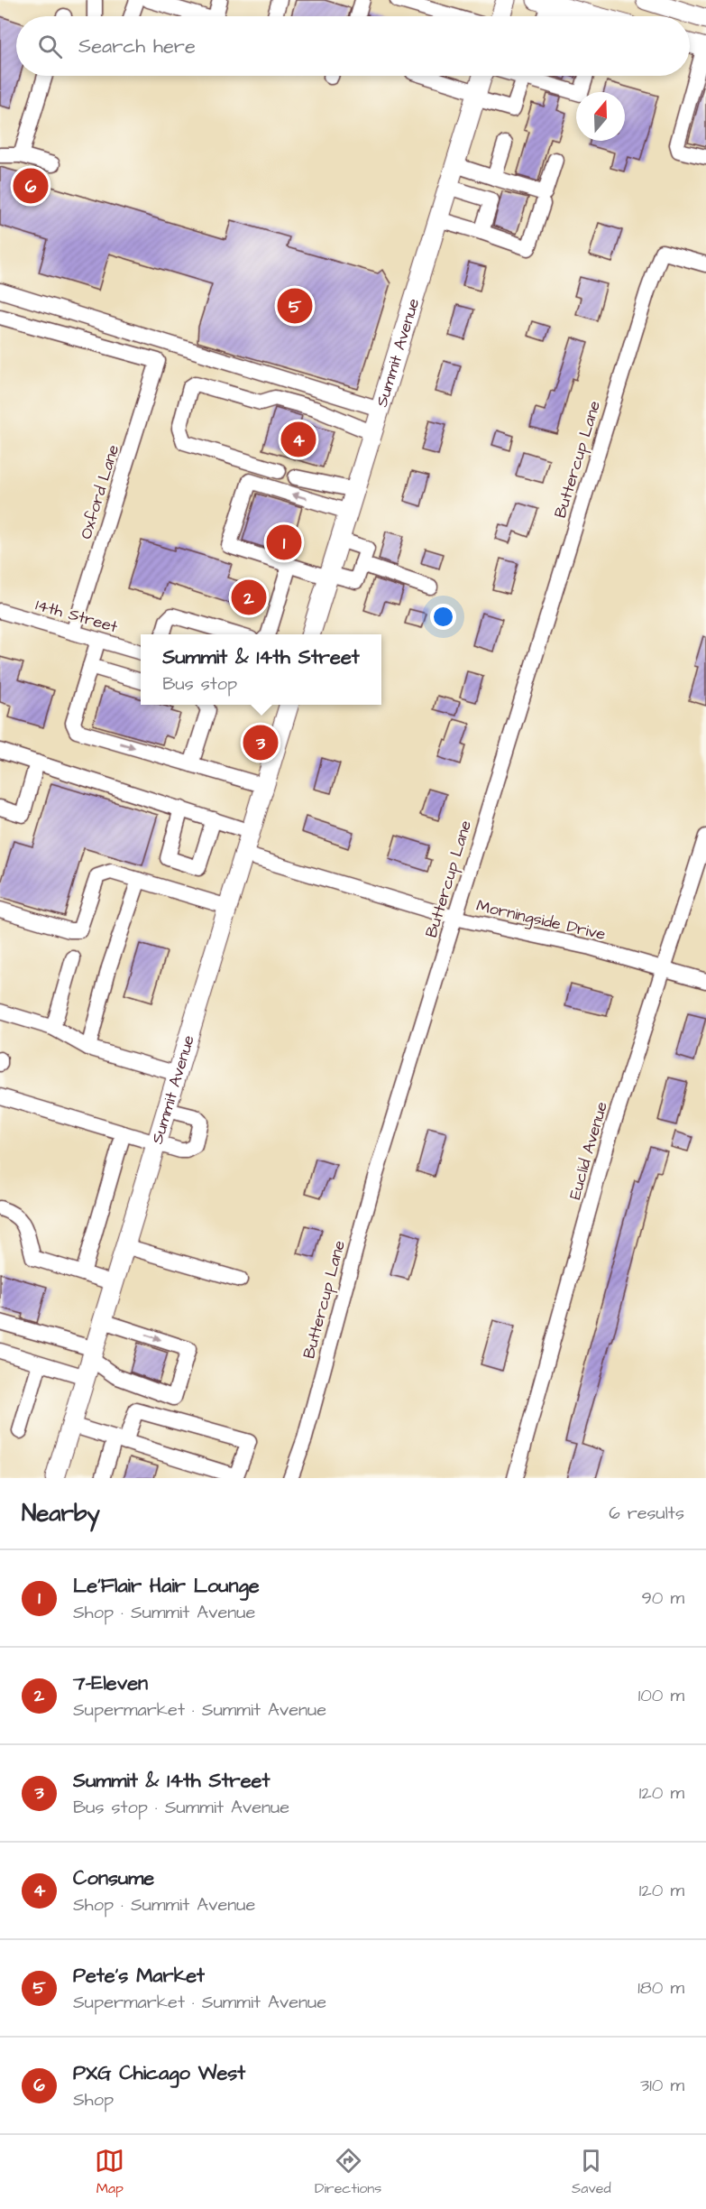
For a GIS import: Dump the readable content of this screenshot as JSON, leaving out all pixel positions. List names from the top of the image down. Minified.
{"streets":{"main road":["Summit Avenue"],"street":["Buttercup Lane","Oxford Lane","14th Street","Morningside Drive","Euclid Avenue"]},"crossings":[["Summit Avenue","Morningside Drive"],["Buttercup Lane","Morningside Drive"],["Oxford Lane","14th Street"],["Morningside Drive","Euclid Avenue"]],"north":"top","page":{"search":"Search here","pins":["6","5","4","1","2","3"],"popup":["Summit & 14th Street","Bus stop"],"heading":["Nearby","6 results"],"list":[{"mark":"1","name":"Le’Flair Hair Lounge","note":"Shop · Summit Avenue","value":"90 m"},{"mark":"2","name":"7-Eleven","note":"Supermarket · Summit Avenue","value":"100 m"},{"mark":"3","name":"Summit & 14th Street","note":"Bus stop · Summit Avenue","value":"120 m"},{"mark":"4","name":"Consume","note":"Shop · Summit Avenue","value":"120 m"},{"mark":"5","name":"Pete's Market","note":"Supermarket · Summit Avenue","value":"180 m"},{"mark":"6","name":"PXG Chicago West","note":"Shop","value":"310 m"}],"nav":["Map","Directions","Saved"]}}
